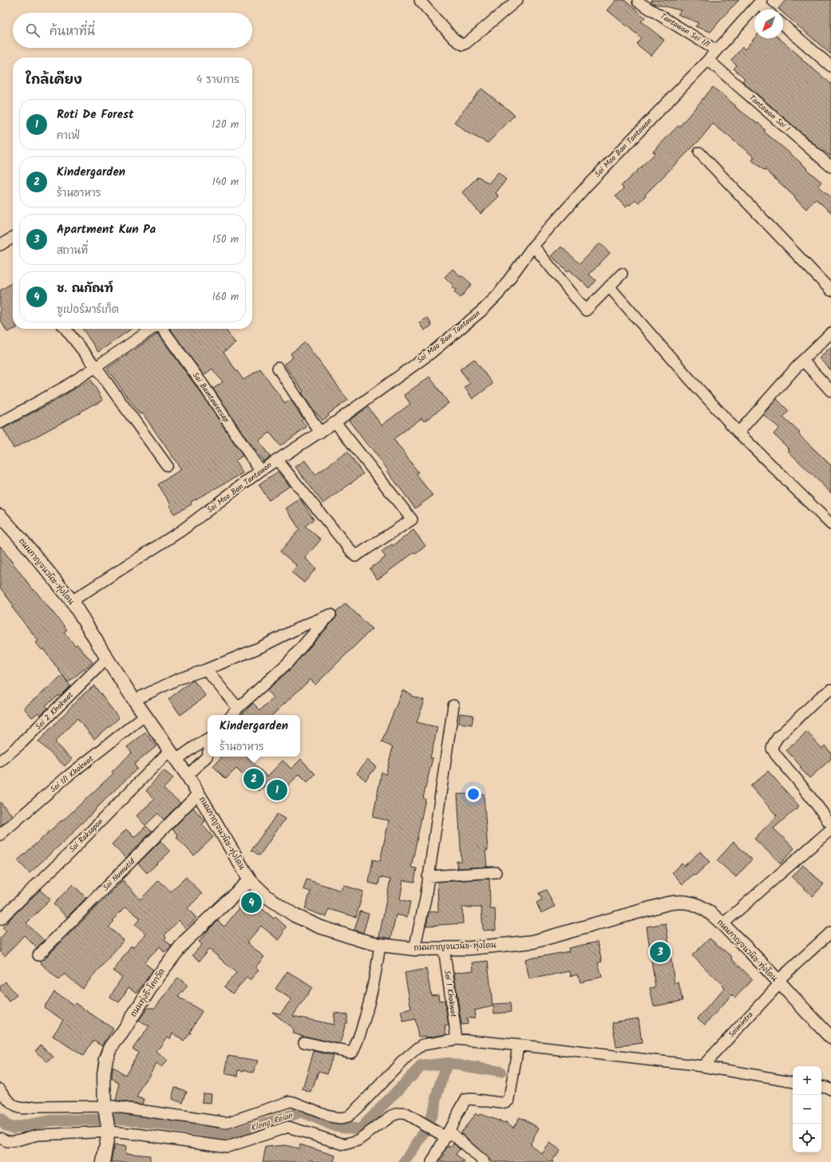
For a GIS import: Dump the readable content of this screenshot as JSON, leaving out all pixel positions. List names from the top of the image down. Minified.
{"streets":{"street":["Tantawan Soi 1/1","Tantawan Soi 1","Soi Moo Ban Tantawan","Soi Bamtaweesap","ถนนกาญจนวนิช-ทุ่งโดน","Soi 2 Khokwat","Soi 1/1 Khokwat","Soi Raksapon","Soi Numutid","ถนนทุ่งรี-โคกวัด","Soi 1 Khokwat","Soimintra"]},"crossings":[["Tantawan Soi 1/1","Soi Moo Ban Tantawan"],["Tantawan Soi 1","Soi Moo Ban Tantawan"],["Soi Moo Ban Tantawan","Soi Bamtaweesap"],["Soi Moo Ban Tantawan","ถนนกาญจนวนิช-ทุ่งโดน"],["ถนนกาญจนวนิช-ทุ่งโดน","Soi 2 Khokwat"],["ถนนกาญจนวนิช-ทุ่งโดน","Soi 1/1 Khokwat"],["ถนนกาญจนวนิช-ทุ่งโดน","Soi Raksapon"],["ถนนกาญจนวนิช-ทุ่งโดน","Soi Numutid"],["ถนนกาญจนวนิช-ทุ่งโดน","ถนนทุ่งรี-โคกวัด"],["ถนนกาญจนวนิช-ทุ่งโดน","Soi 1 Khokwat"],["ถนนกาญจนวนิช-ทุ่งโดน","Soimintra"]],"water":["Klong Reian"],"north":"bottom left","page":{"search":"ค้นหาที่นี่","heading":["ใกล้เคียง","4 รายการ"],"list":[{"mark":"1","name":"Roti De Forest","note":"คาเฟ่","value":"120 m"},{"mark":"2","name":"Kindergarden","note":"ร้านอาหาร","value":"140 m"},{"mark":"3","name":"Apartment Kun Pa","note":"สถานที่","value":"150 m"},{"mark":"4","name":"ช. ณกัณฑ์","note":"ซูเปอร์มาร์เก็ต","value":"160 m"}],"popup":["Kindergarden","ร้านอาหาร"],"pins":["2","1","4","3"],"map_buttons":["+","−"]}}
